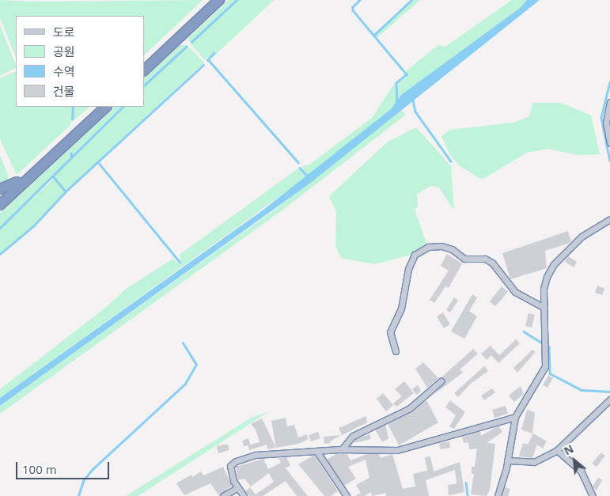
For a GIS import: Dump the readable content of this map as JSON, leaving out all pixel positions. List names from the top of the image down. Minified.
{"legend":["도로","공원","수역","건물"],"scale_bar":"100 m","north":"top left"}
